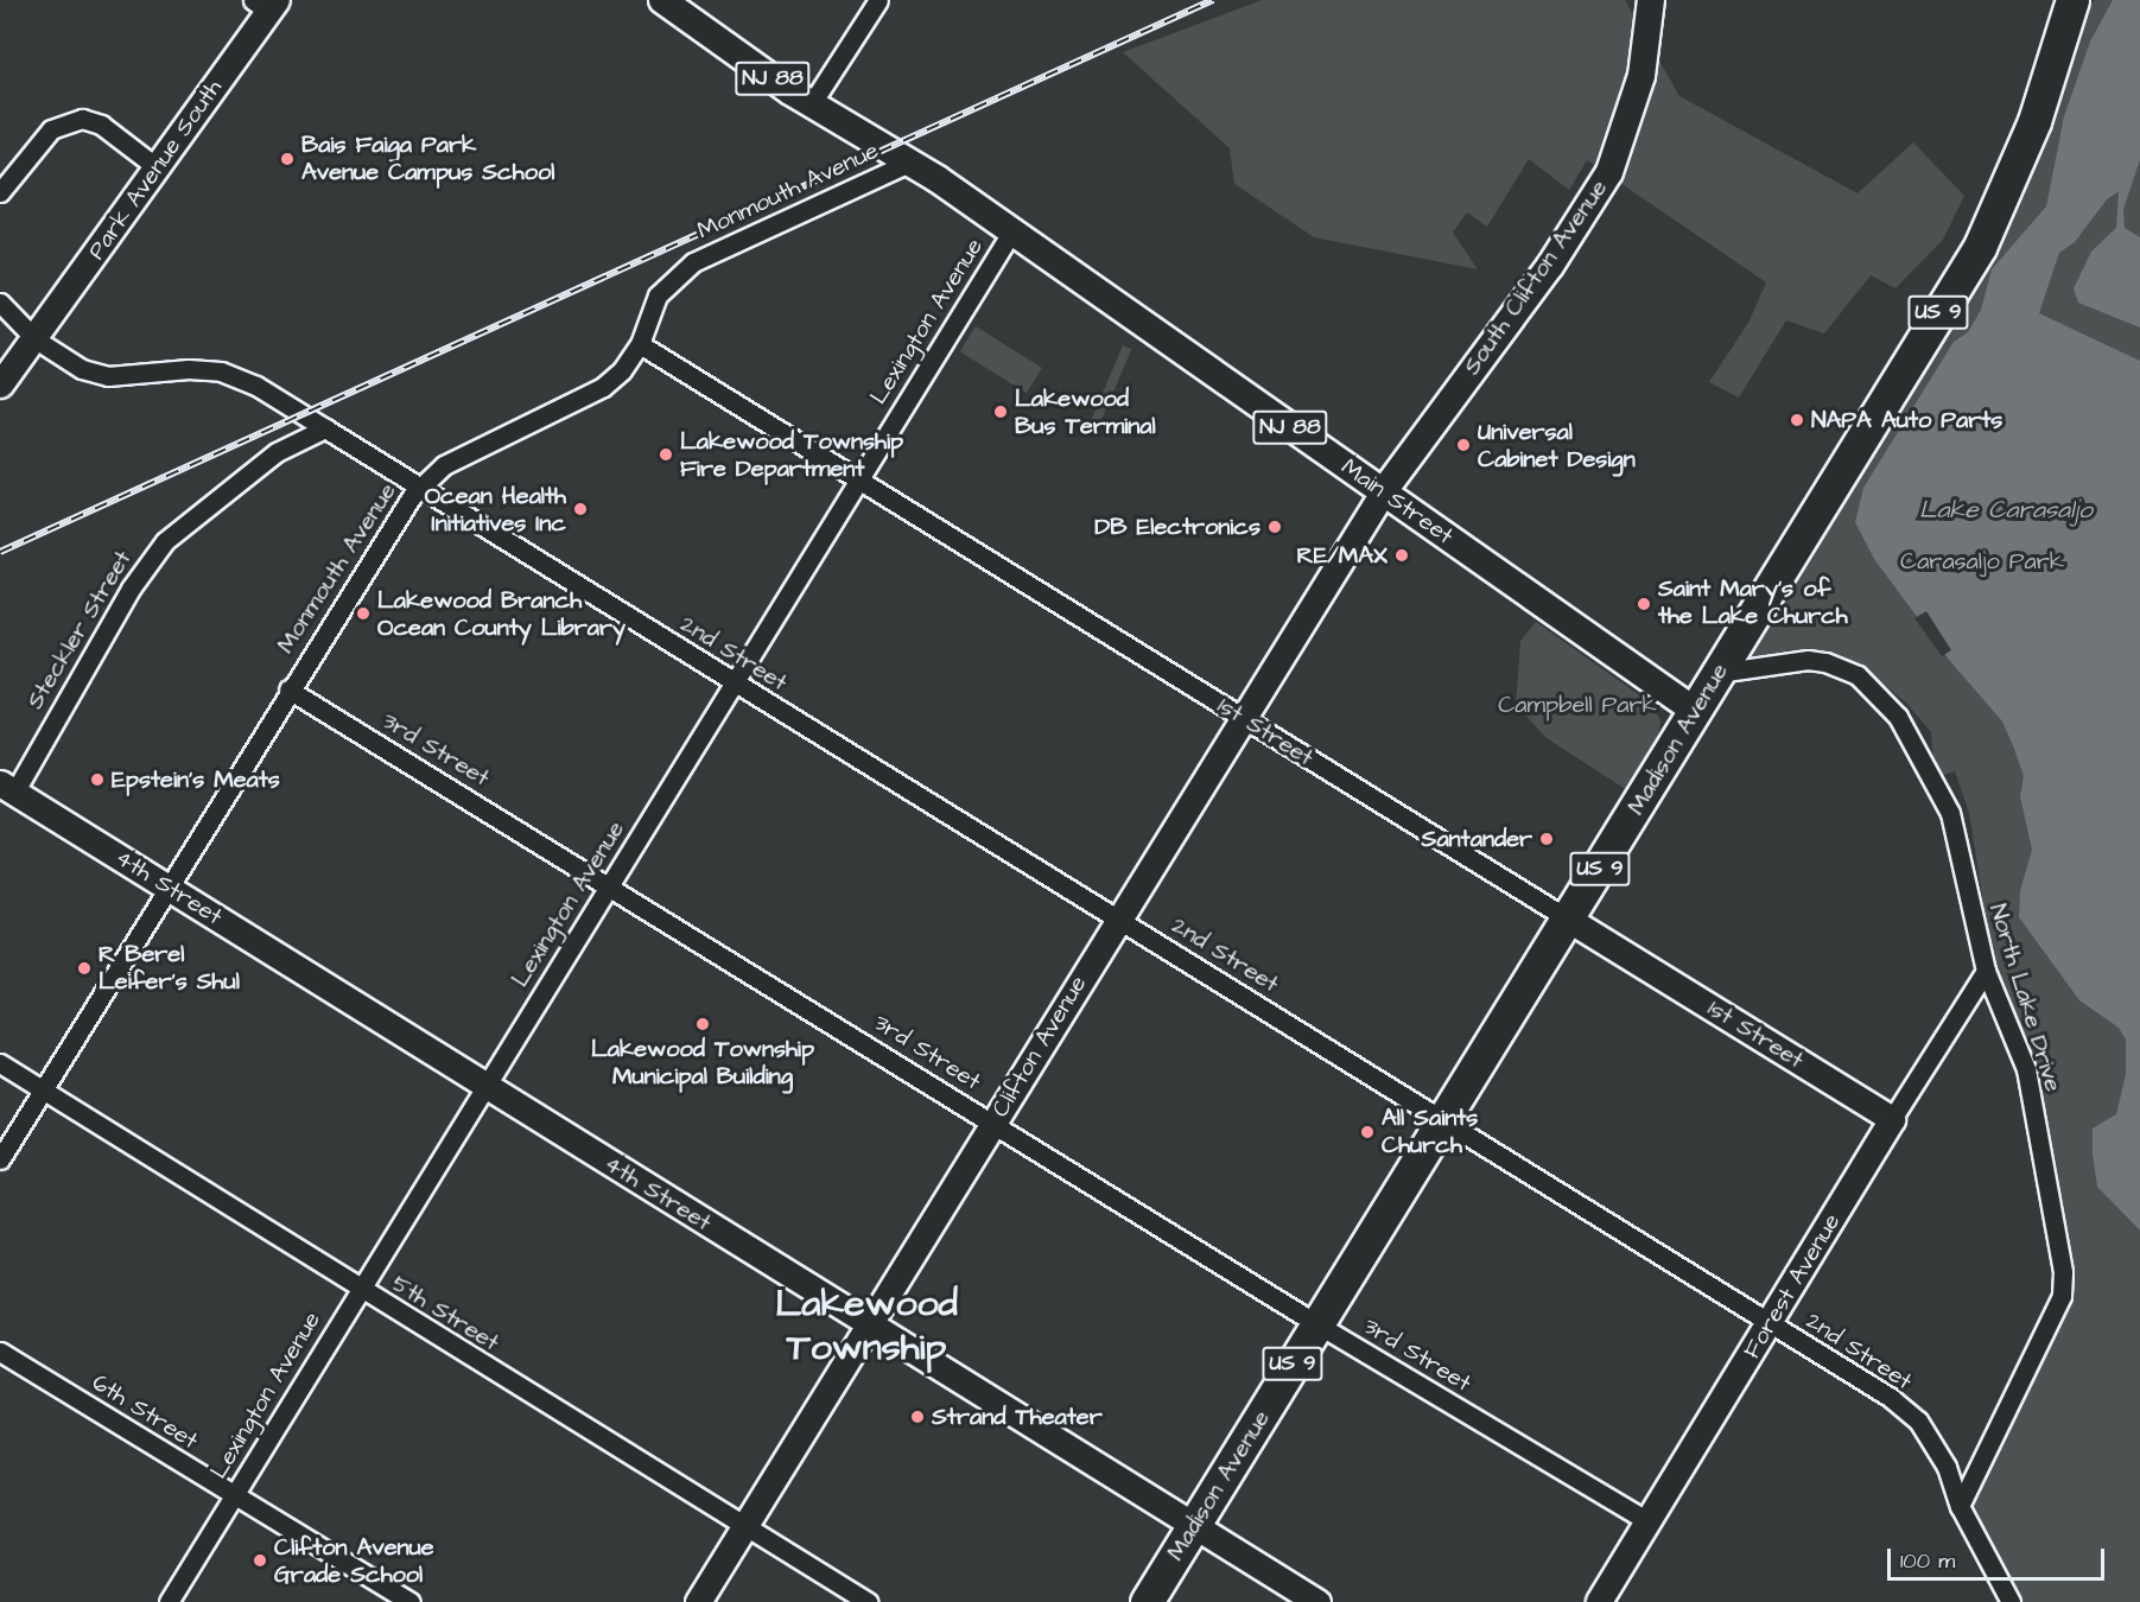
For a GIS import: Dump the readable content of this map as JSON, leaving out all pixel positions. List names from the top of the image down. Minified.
{"streets":{"highway":["US 9","Madison Avenue"],"main road":["NJ 88","South Clifton Avenue","Main Street"],"street":["Park Avenue South","Monmouth Avenue","Lexington Avenue","Steckler Street","2nd Street","1st Street","3rd Street","4th Street","North Lake Drive","Clifton Avenue","Forest Avenue","5th Street","6th Street"]},"crossings":[["NJ 88","Main Street"],["Monmouth Avenue","Main Street"],["Monmouth Avenue","2nd Street"],["Monmouth Avenue","1st Street"],["Monmouth Avenue","3rd Street"],["Monmouth Avenue","4th Street"],["Monmouth Avenue","5th Street"],["South Clifton Avenue","Main Street"],["South Clifton Avenue","Clifton Avenue"],["Lexington Avenue","Main Street"],["Lexington Avenue","2nd Street"],["Lexington Avenue","1st Street"],["Lexington Avenue","3rd Street"],["Lexington Avenue","4th Street"],["Lexington Avenue","5th Street"],["Lexington Avenue","6th Street"],["Main Street","Madison Avenue"],["Main Street","Clifton Avenue"],["Steckler Street","4th Street"],["2nd Street","Madison Avenue"],["2nd Street","North Lake Drive"],["2nd Street","Clifton Avenue"],["2nd Street","Forest Avenue"],["1st Street","Madison Avenue"],["1st Street","Clifton Avenue"],["1st Street","Forest Avenue"],["Madison Avenue","3rd Street"],["Madison Avenue","4th Street"],["Madison Avenue","North Lake Drive"],["3rd Street","Clifton Avenue"],["3rd Street","Forest Avenue"],["4th Street","Clifton Avenue"],["North Lake Drive","Forest Avenue"],["Clifton Avenue","5th Street"]],"districts":["Lakewood Township"],"water":["Lake Carasaljo"],"parks":["Carasaljo Park","Campbell Park"],"places":["Bais Faiga Park Avenue Campus School","Lakewood Bus Terminal","NAPA Auto Parts","Universal Cabinet Design","Lakewood Township Fire Department","Ocean Health Initiatives Inc","DB Electronics","RE/MAX","Saint Mary's of the Lake Church","Lakewood Branch Ocean County Library","Epstein's Meats","Santander","R Berel Leifer's Shul","Lakewood Township Municipal Building","All Saints Church","Strand Theater","Clifton Avenue Grade School"],"scale_bar":"100 m"}
